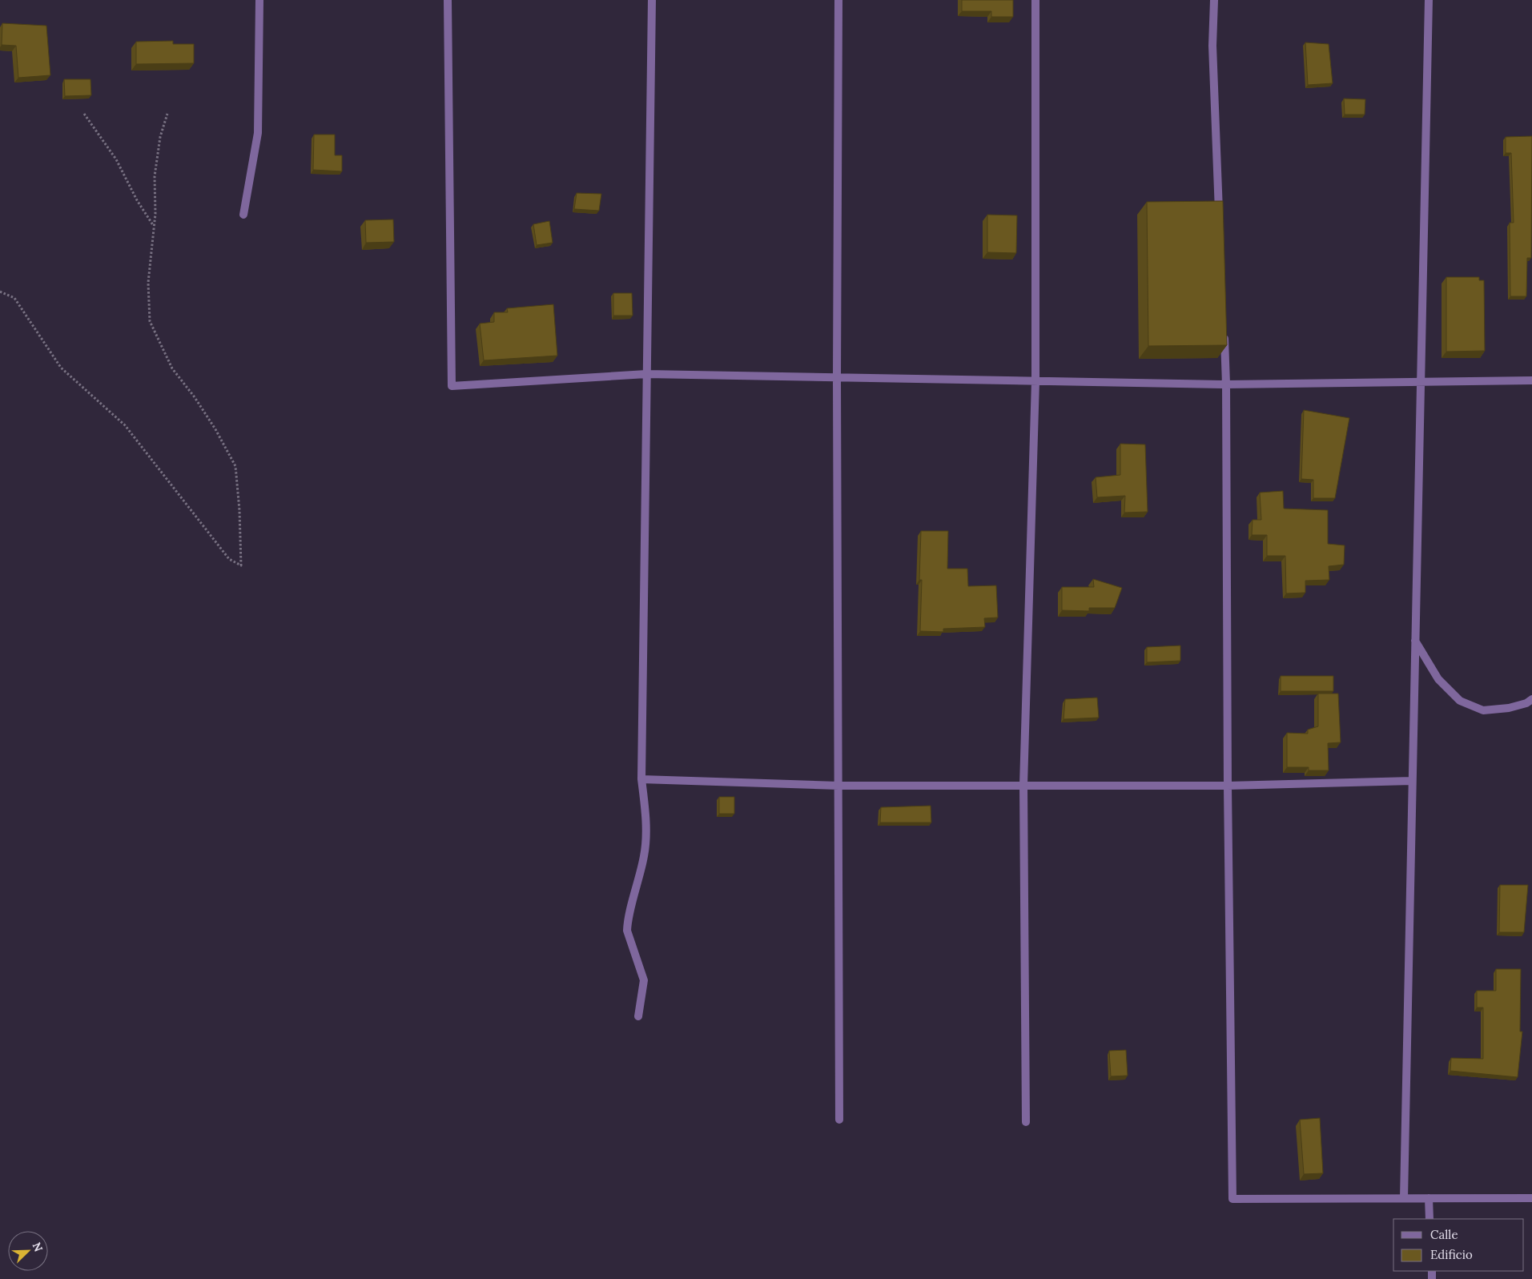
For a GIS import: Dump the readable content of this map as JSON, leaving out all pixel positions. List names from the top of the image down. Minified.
{"legend":["Calle","Edificio"],"north":"top right"}
